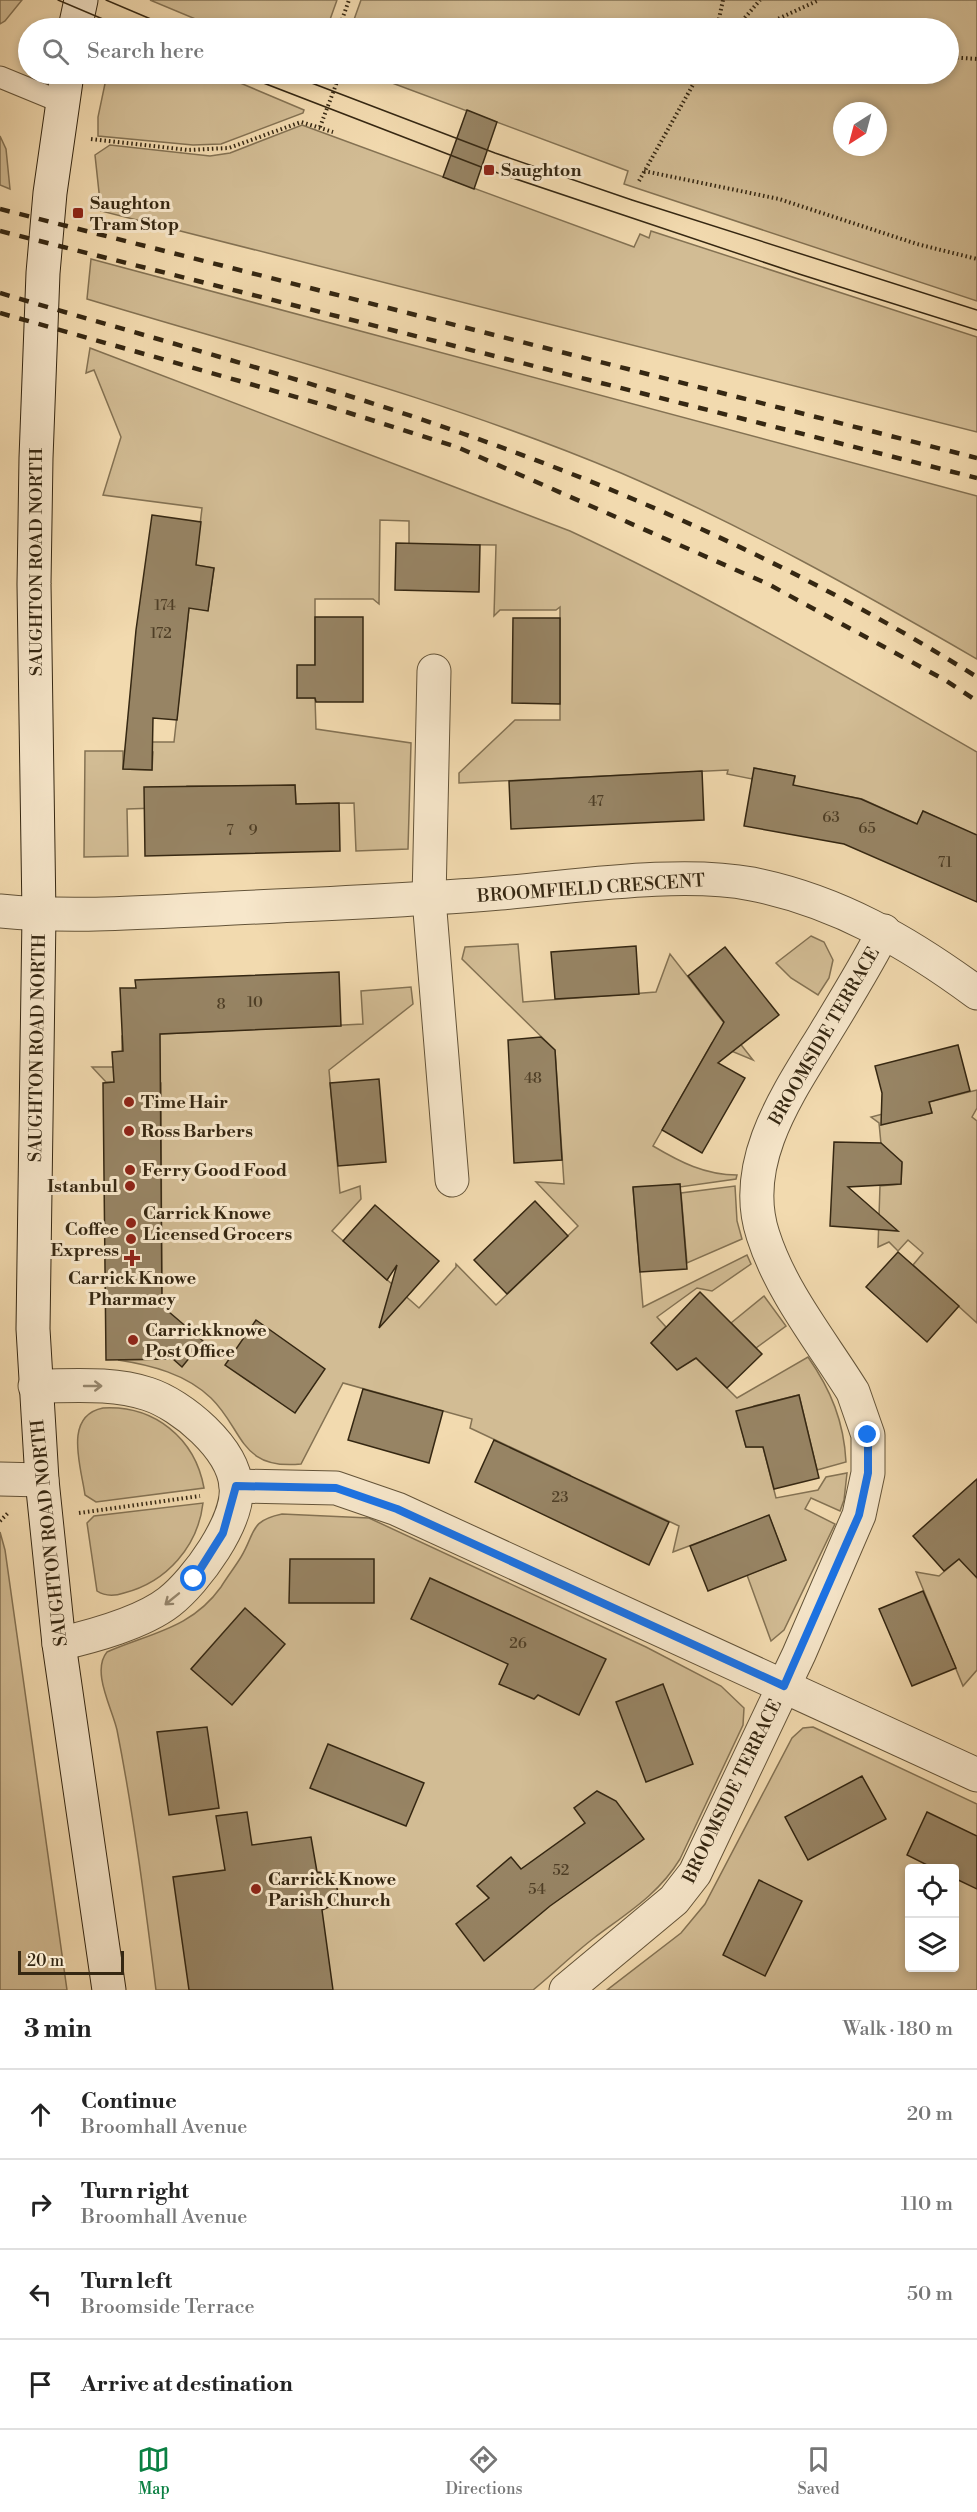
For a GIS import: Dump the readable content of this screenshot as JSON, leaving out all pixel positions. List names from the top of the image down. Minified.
{"streets":{"street":["SAUGHTON ROAD NORTH","BROOMFIELD CRESCENT","BROOMSIDE TERRACE"]},"crossings":[["SAUGHTON ROAD NORTH","BROOMFIELD CRESCENT"],["BROOMFIELD CRESCENT","BROOMSIDE TERRACE"]],"places":{"transit":["Saughton","Saughton Tram Stop"],"other":["Time Hair","Ross Barbers","Ferry Good Food","Istanbul","Carrick Knowe Licensed Grocers","Coffee Express","Carrickknowe Post Office","Carrick Knowe Parish Church"],"health":["Carrick Knowe Pharmacy"]},"house_numbers":["174","172","47","63","65","7","9","71","10","8","48","23","26","52","54"],"scale_bar":"20 m","north":"bottom left","page":{"search":"Search here","scale":"20 m","heading":["3 min","Walk · 180 m"],"list":[["Continue","Broomhall Avenue","20 m"],["Turn right","Broomhall Avenue","110 m"],["Turn left","Broomside Terrace","50 m"],"Arrive at destination"],"nav":["Map","Directions","Saved"]}}
